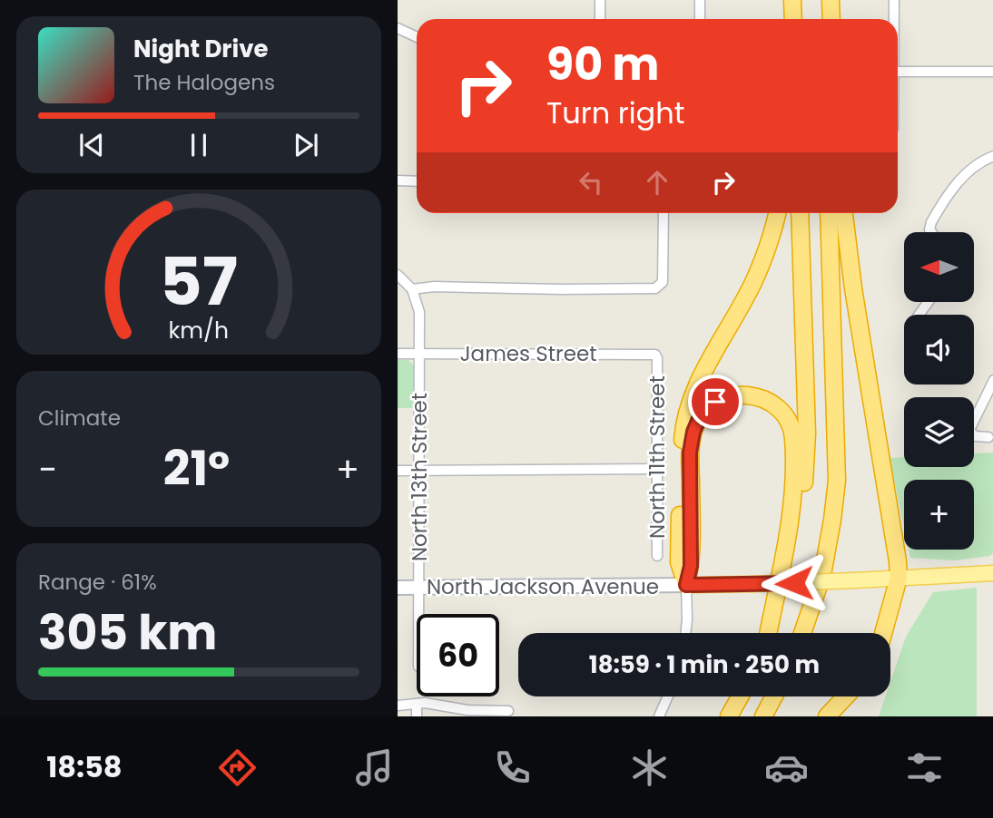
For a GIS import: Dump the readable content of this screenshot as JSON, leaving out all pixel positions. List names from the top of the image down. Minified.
{"streets":{"main road":["North Jackson Avenue"],"street":["James Street","North 11th Street","North 13th Street"]},"crossings":[["James Street","North 11th Street"],["James Street","North 13th Street"],["North 13th Street","North Jackson Avenue"]],"north":"left","page":{"turn":["90 m","Turn right"],"song":["Night Drive","The Halogens"],"map_buttons":"+","tile":["Climate",["Range · 61%","305 km"]],"heat":["−","21°","+"],"limit":"60","trip":"18:59 · 1 min · 250 m","tabs":"18:58","gauge":["57","km/h"]}}
